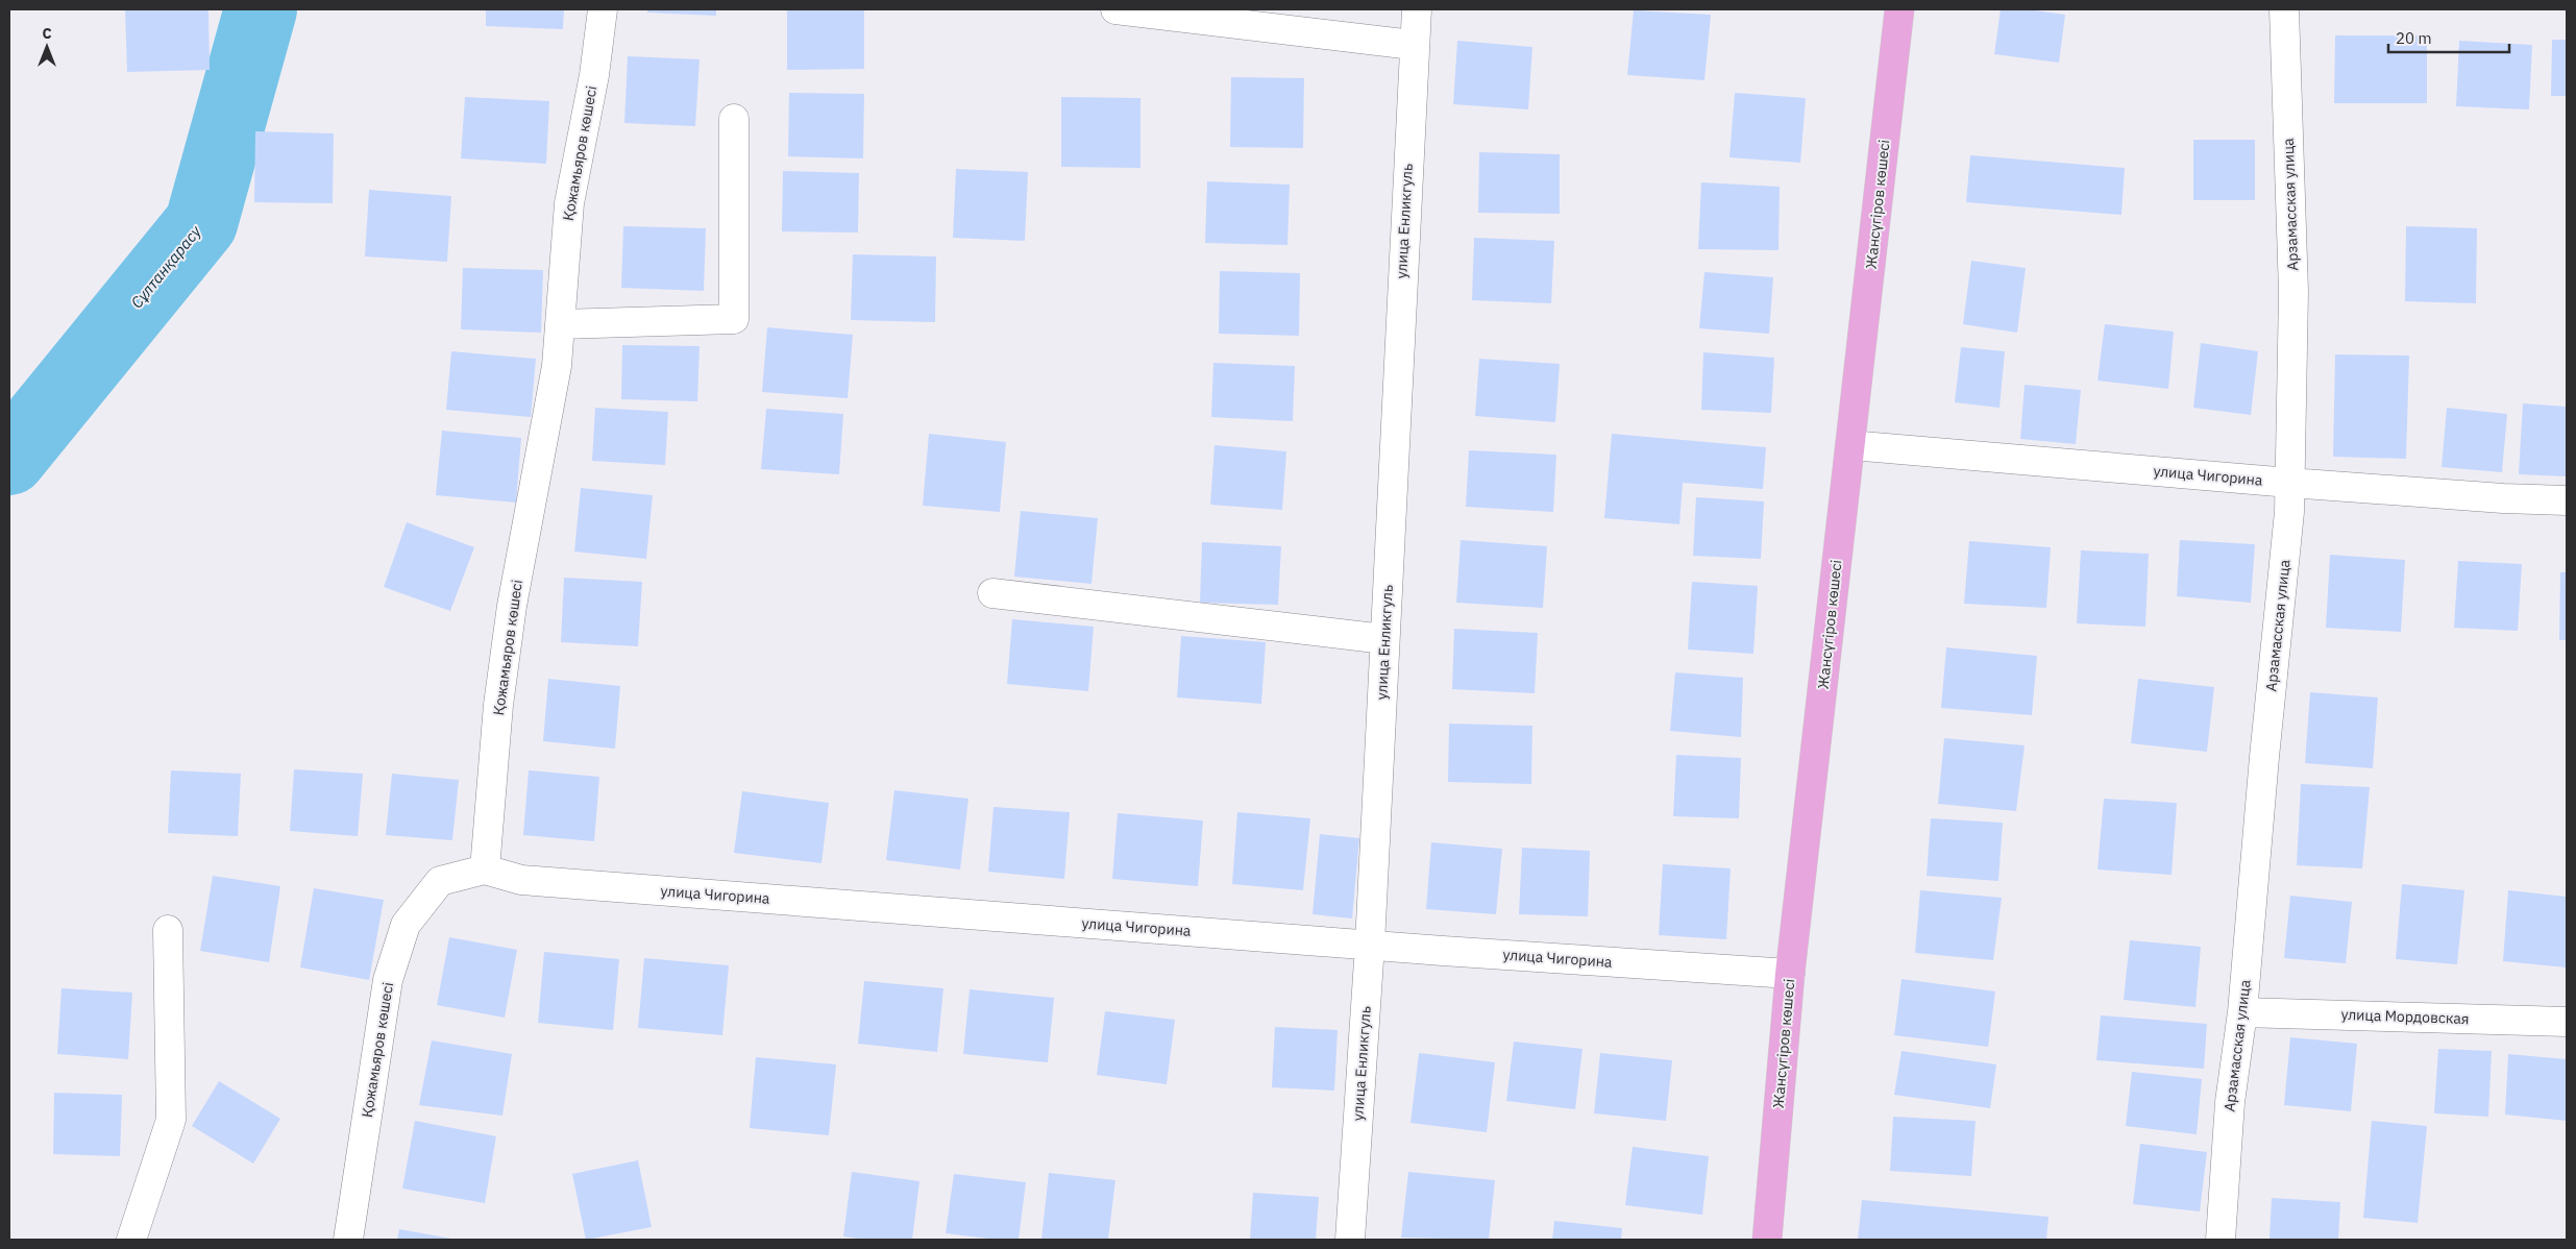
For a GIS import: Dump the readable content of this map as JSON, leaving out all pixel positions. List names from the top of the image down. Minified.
{"streets":{"main road":["Жансүгіров көшесі"],"street":["Қожамьяров көшесі","Арзамасская улица","улица Енликгуль","улица Чигорина","улица Мордовская"]},"crossings":[["Қожамьяров көшесі","улица Чигорина"],["Жансүгіров көшесі","улица Чигорина"],["Арзамасская улица","улица Чигорина"],["Арзамасская улица","улица Мордовская"],["улица Енликгуль","улица Чигорина"]],"water":["Сұлтанқарасу"],"scale_bar":"20 m","north":"top"}
